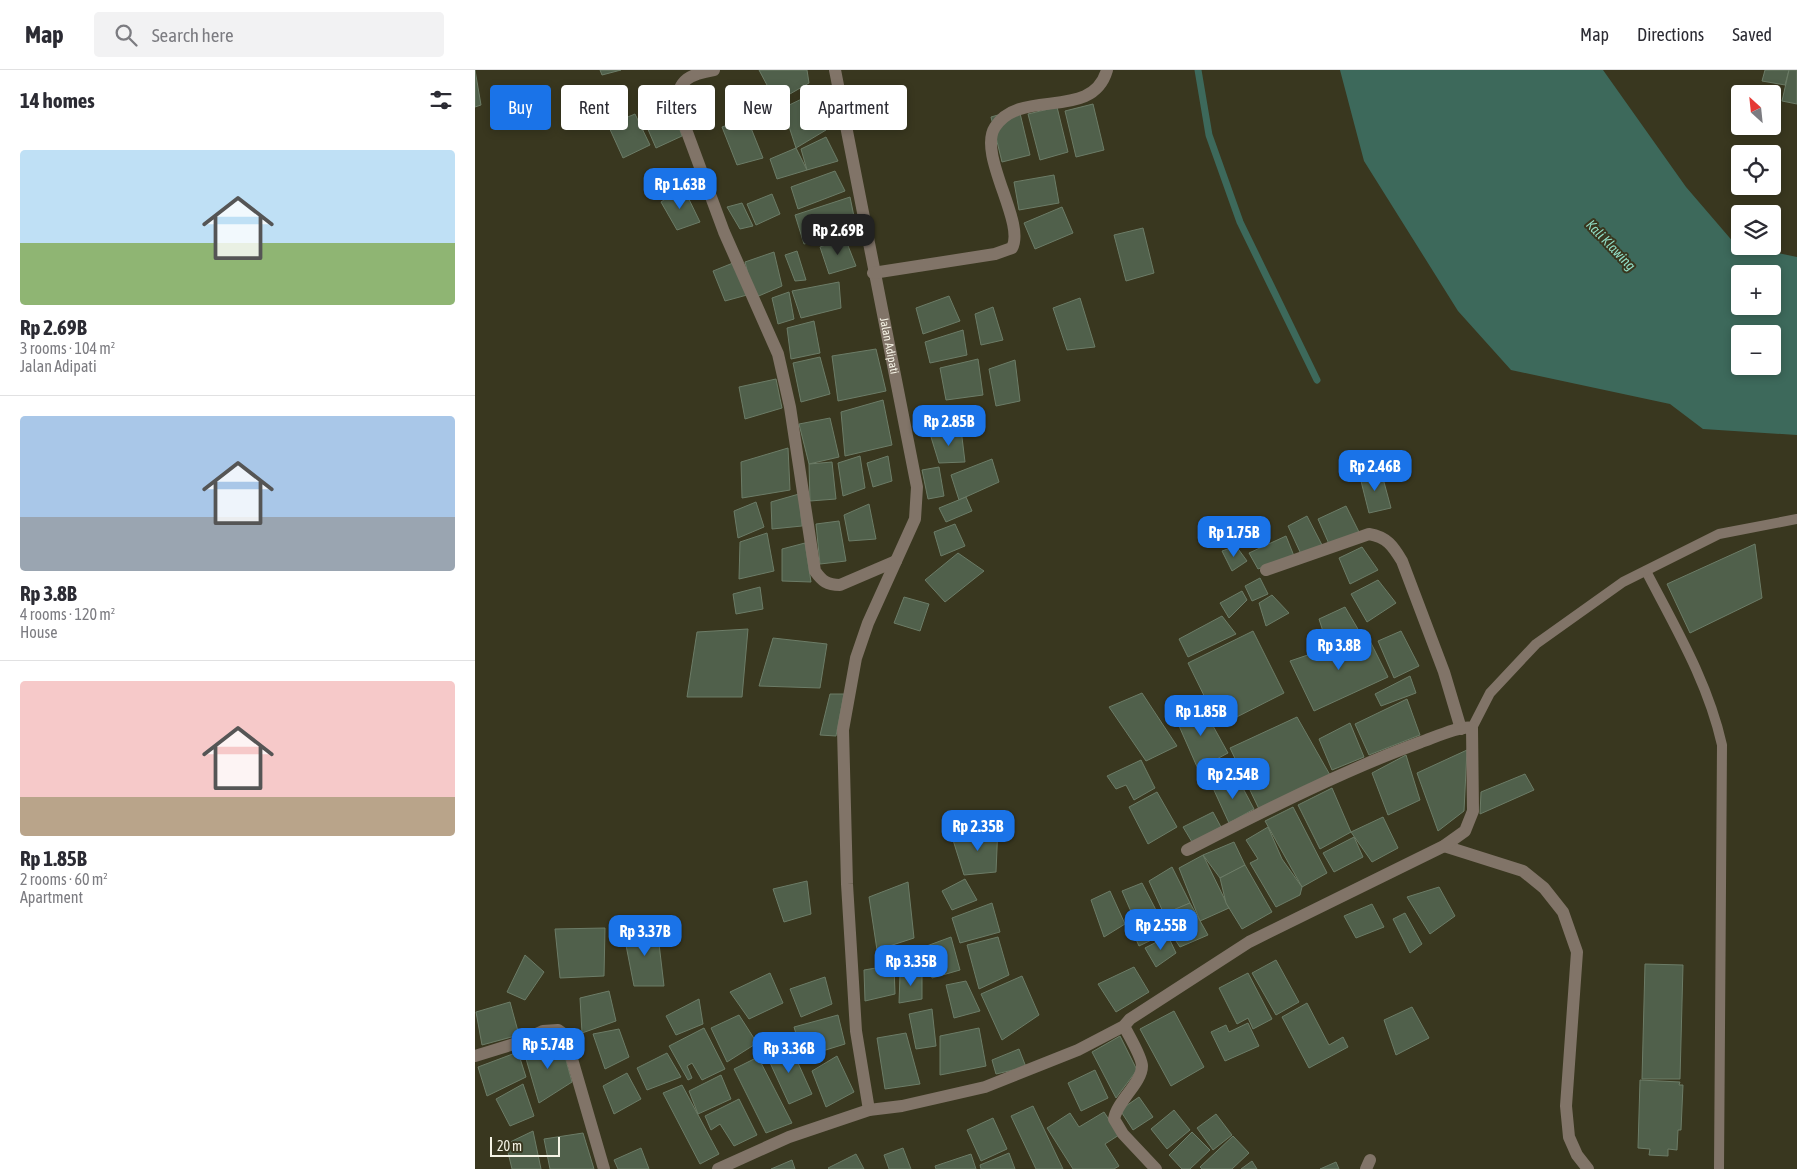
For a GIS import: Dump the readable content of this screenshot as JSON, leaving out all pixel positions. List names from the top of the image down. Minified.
{"streets":{"street":["Jalan Adipati"]},"water":["Kali Klawing"],"scale_bar":"20 m","north":"top left","page":{"header":"Map","search":"Search here","nav":["Map","Directions","Saved"],"heading":"14 homes","map_buttons":["+","−"],"chip":["Buy","Rent","Filters","New","Apartment"],"list":[{"name":"Rp 2.69B","note":"3 rooms · 104 m² · Jalan Adipati"},{"name":"Rp 3.8B","note":"4 rooms · 120 m² · House"},{"name":"Rp 1.85B","note":"2 rooms · 60 m² · Apartment"}],"price":["Rp 1.63B","Rp 2.69B","Rp 2.85B","Rp 2.46B","Rp 1.75B","Rp 3.8B","Rp 1.85B","Rp 2.54B","Rp 2.35B","Rp 2.55B","Rp 3.37B","Rp 3.35B","Rp 5.74B","Rp 3.36B"],"scale":"20 m"}}
